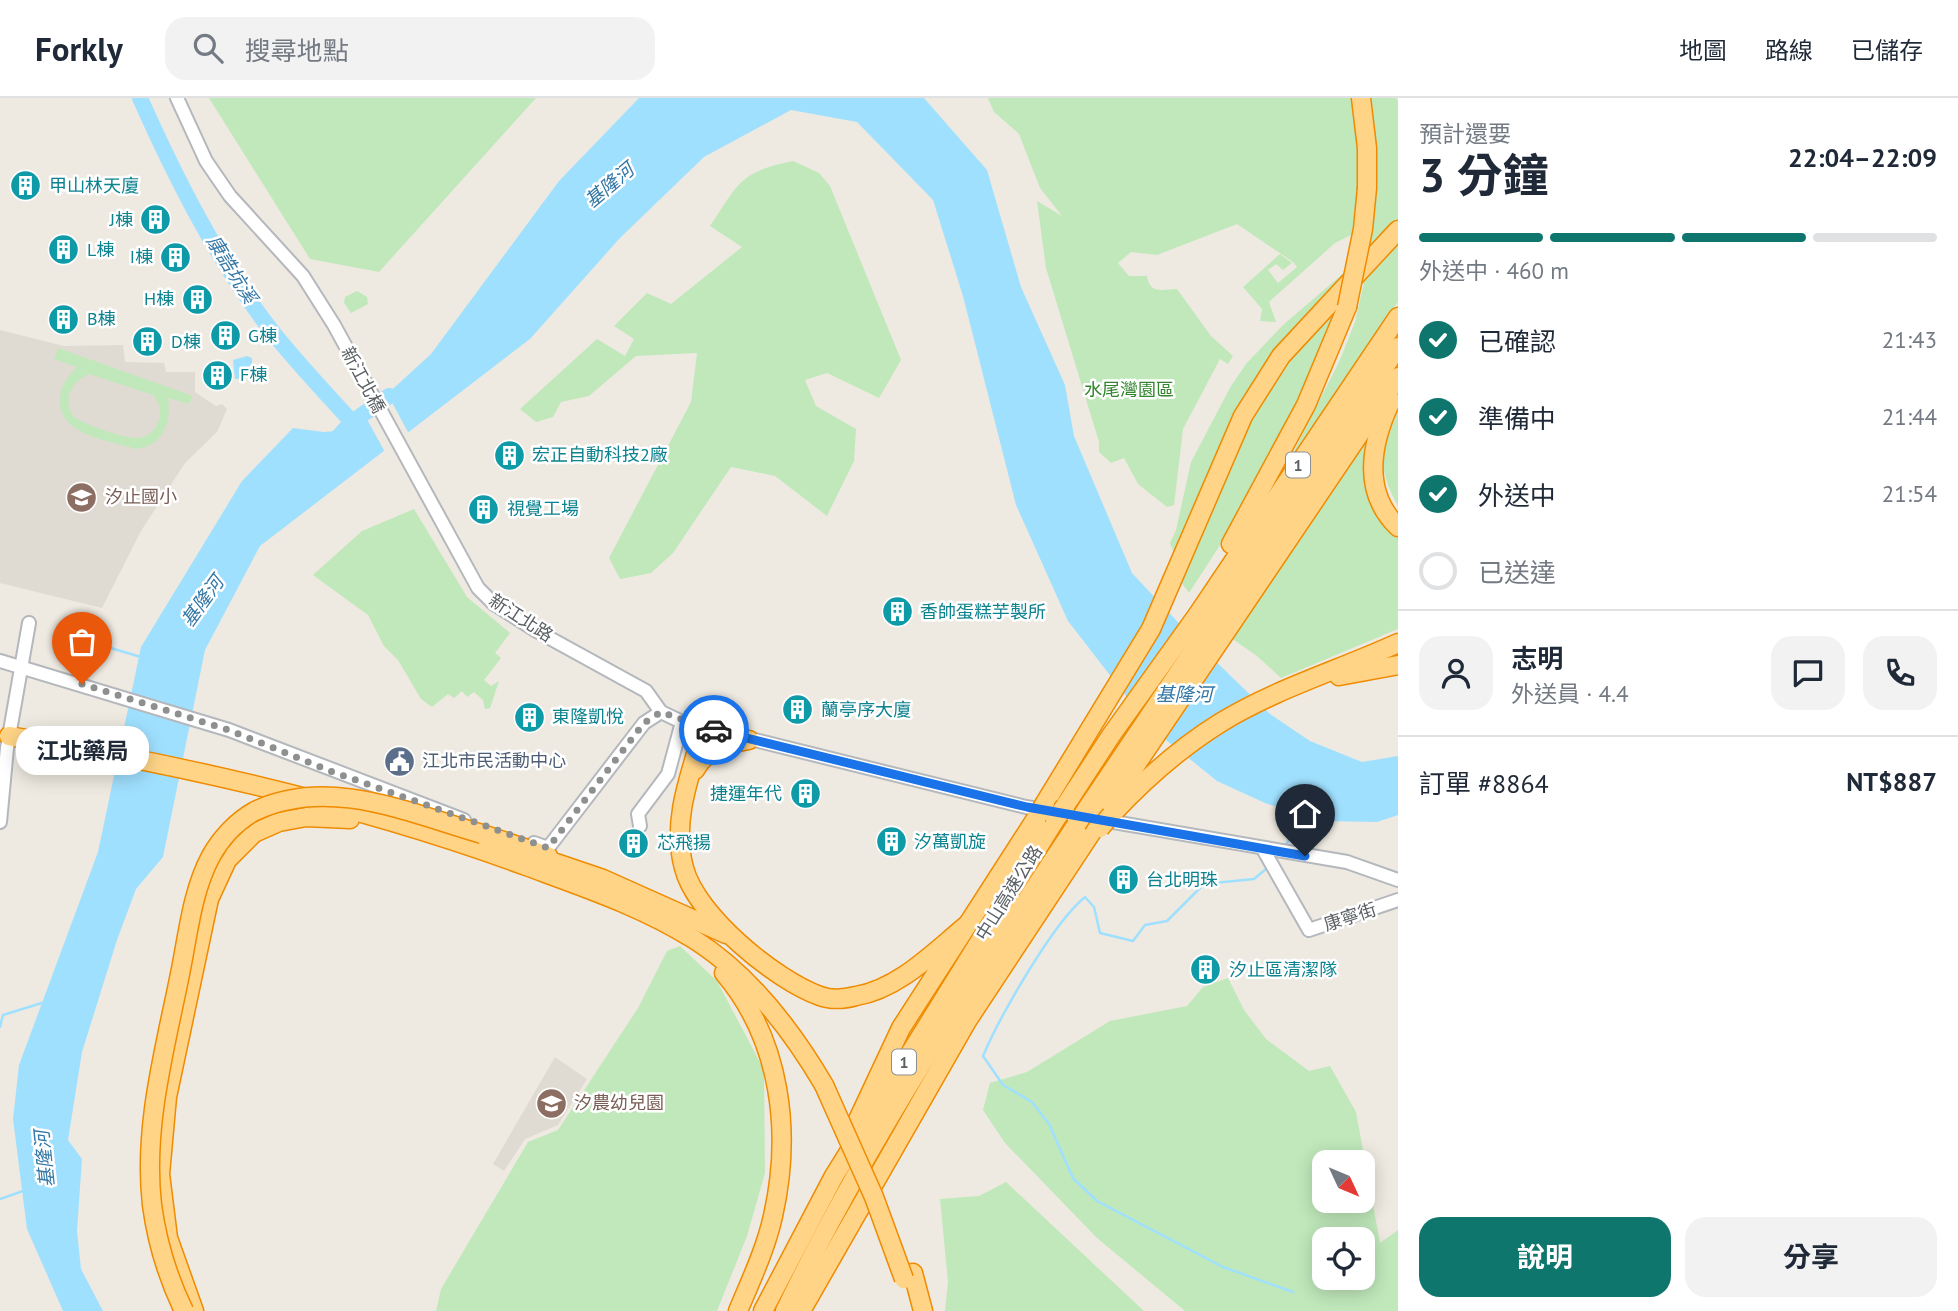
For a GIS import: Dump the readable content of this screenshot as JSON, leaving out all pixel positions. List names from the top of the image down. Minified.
{"streets":{"highway":["1","中山高速公路"],"street":["新江北橋","新江北路","康寧街"]},"crossings":[["新江北橋","新江北路"],["1","中山高速公路"]],"water":["基隆河","康誥坑溪"],"parks":["水尾灣園區"],"places":{"building":["甲山林天廈","J棟","L棟","I棟","H棟","B棟","G棟","D棟","F棟","宏正自動科技2廠","視覺工場","香帥蛋糕芋製所","蘭亭序大廈","東隆凱悅","捷運年代","汐萬凱旋","芯飛揚","台北明珠","汐止區清潔隊"],"school or university":["汐止國小","汐農幼兒園"],"other":["江北藥局"],"public building":["江北市民活動中心"]},"north":"bottom right","page":{"header":"Forkly","search":"搜尋地點","nav":["地圖","路線","已儲存"],"heading":["3 分鐘","預計還要","22:04–22:09"],"panel":["志明","外送員 · 4.4","訂單 #8864","NT$887"],"bar":"外送中 · 460 m","list":[["已確認","21:43"],["準備中","21:44"],["外送中","21:54"],"已送達"],"bubble":"江北藥局","buttons":["說明","分享"]}}
